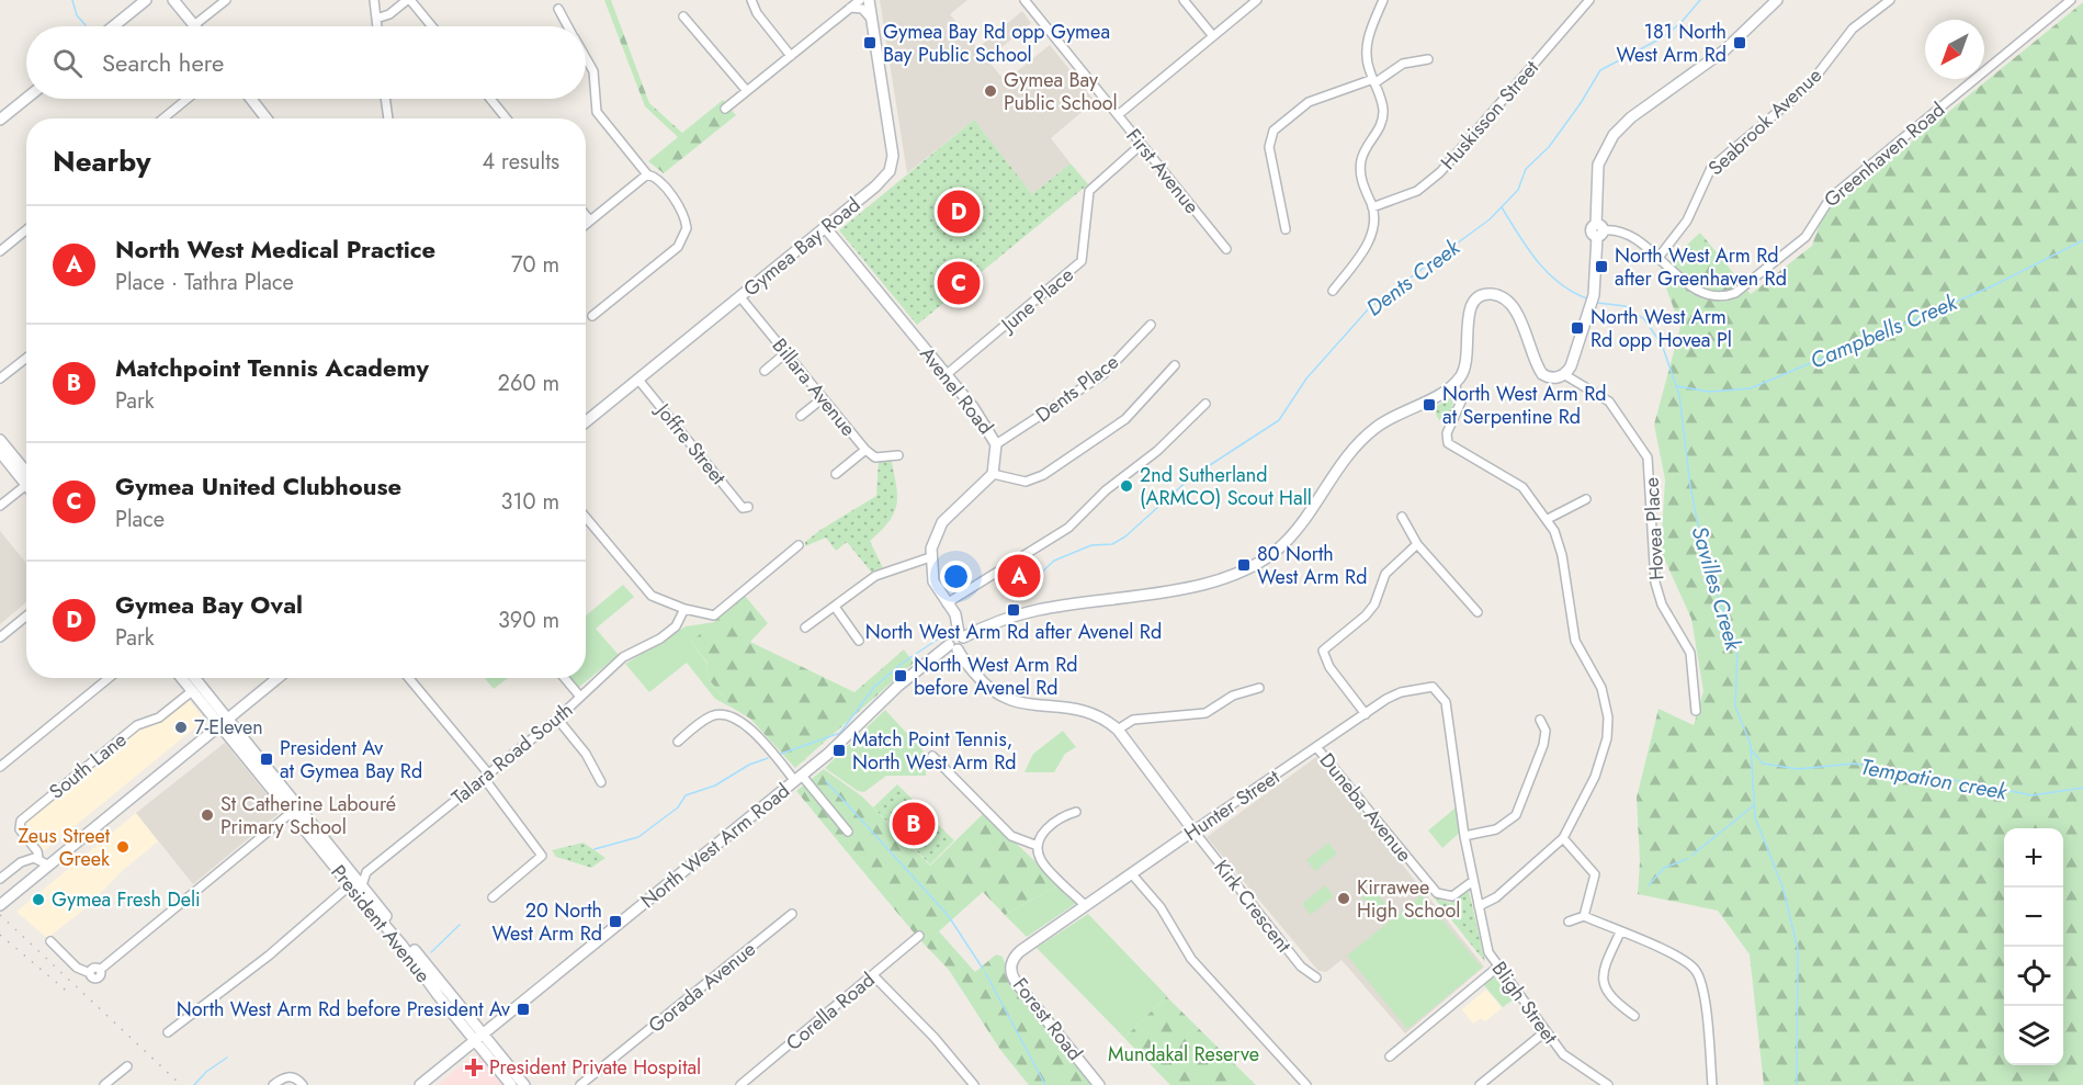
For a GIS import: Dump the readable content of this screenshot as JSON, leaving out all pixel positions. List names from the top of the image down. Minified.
{"streets":{"street":["Huskisson Street","Seabrook Avenue","Greenhaven Road","First Avenue","Gymea Bay Road","June Place","Billara Avenue","Dents Place","Avenel Road","Joffre Street","Hovea Place","Talara Road South","South Lane","Hunter Street","Duneba Avenue","North West Arm Road","Kirk Crescent","President Avenue","Gorada Avenue","Bligh Street","Corella Road","Forest Road"]},"crossings":[["Seabrook Avenue","Greenhaven Road"],["First Avenue","June Place"],["Gymea Bay Road","Billara Avenue"],["Gymea Bay Road","Avenel Road"],["Gymea Bay Road","Joffre Street"],["June Place","Avenel Road"],["Dents Place","Avenel Road"],["South Lane","President Avenue"],["Hunter Street","Duneba Avenue"],["Hunter Street","Kirk Crescent"],["Hunter Street","Bligh Street"],["Hunter Street","Forest Road"],["Duneba Avenue","Bligh Street"],["North West Arm Road","President Avenue"]],"water":["Dents Creek","Campbells Creek","Savilles Creek","Tempation creek"],"parks":["Mundakal Reserve"],"places":{"transit":["Gymea Bay Rd opp Gymea Bay Public School","181 North West Arm Rd","North West Arm Rd after Greenhaven Rd","North West Arm Rd opp Hovea Pl","North West Arm Rd at Serpentine Rd","80 North West Arm Rd","North West Arm Rd after Avenel Rd","North West Arm Rd before Avenel Rd","Match Point Tennis, North West Arm Rd","President Av at Gymea Bay Rd","20 North West Arm Rd","North West Arm Rd before President Av"],"other":["Gymea Bay Public School","2nd Sutherland (ARMCO) Scout Hall","7-Eleven","St Catherine Labouré Primary School","Zeus Street Greek","Kirrawee High School","Gymea Fresh Deli"],"health":["President Private Hospital"]},"north":"bottom left","page":{"search":"Search here","heading":["Nearby","4 results"],"pins":["D","C","A","B"],"list":[{"mark":"A","name":"North West Medical Practice","note":"Place · Tathra Place","value":"70 m"},{"mark":"B","name":"Matchpoint Tennis Academy","note":"Park","value":"260 m"},{"mark":"C","name":"Gymea United Clubhouse","note":"Place","value":"310 m"},{"mark":"D","name":"Gymea Bay Oval","note":"Park","value":"390 m"}],"map_buttons":["+","−"]}}
